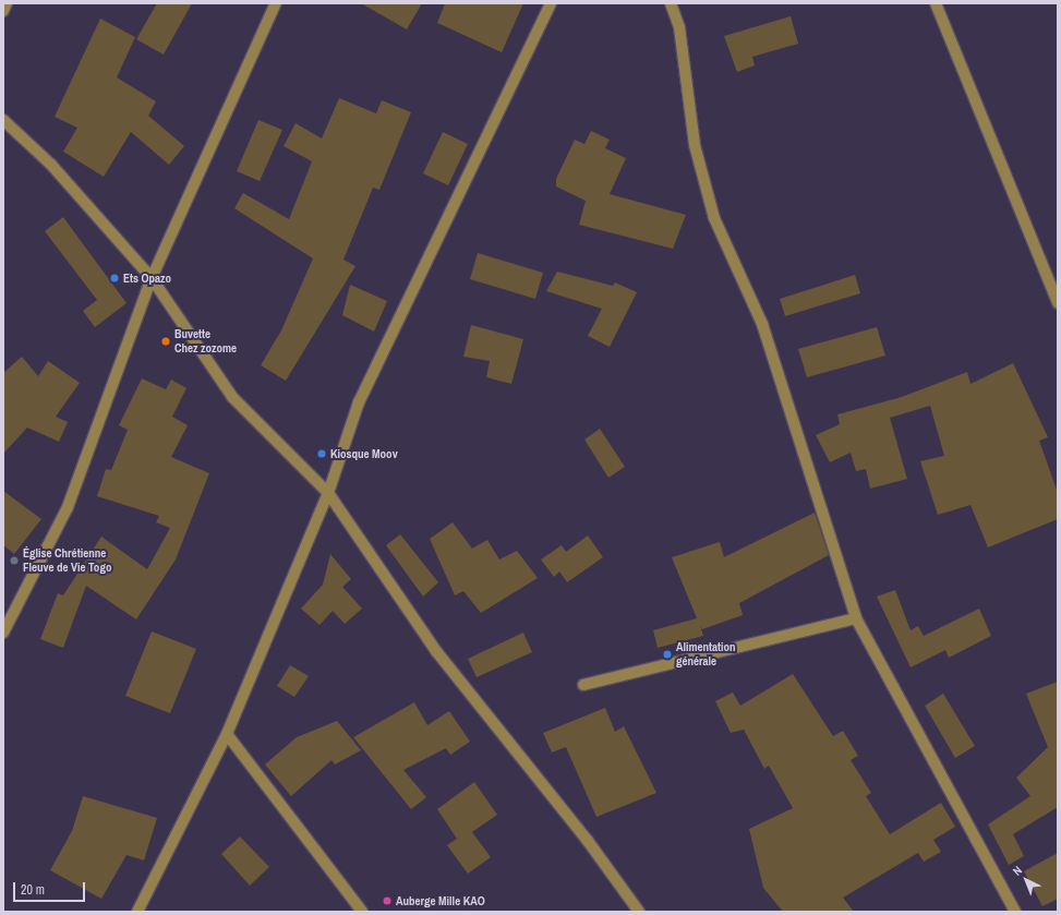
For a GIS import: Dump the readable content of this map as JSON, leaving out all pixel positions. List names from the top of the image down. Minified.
{"places":["Ets Opazo","Buvette Chez zozome","Kiosque Moov","Église Chrétienne Fleuve de Vie Togo","Alimentation générale","Auberge Mille KAO"],"scale_bar":"20 m","north":"top left"}
